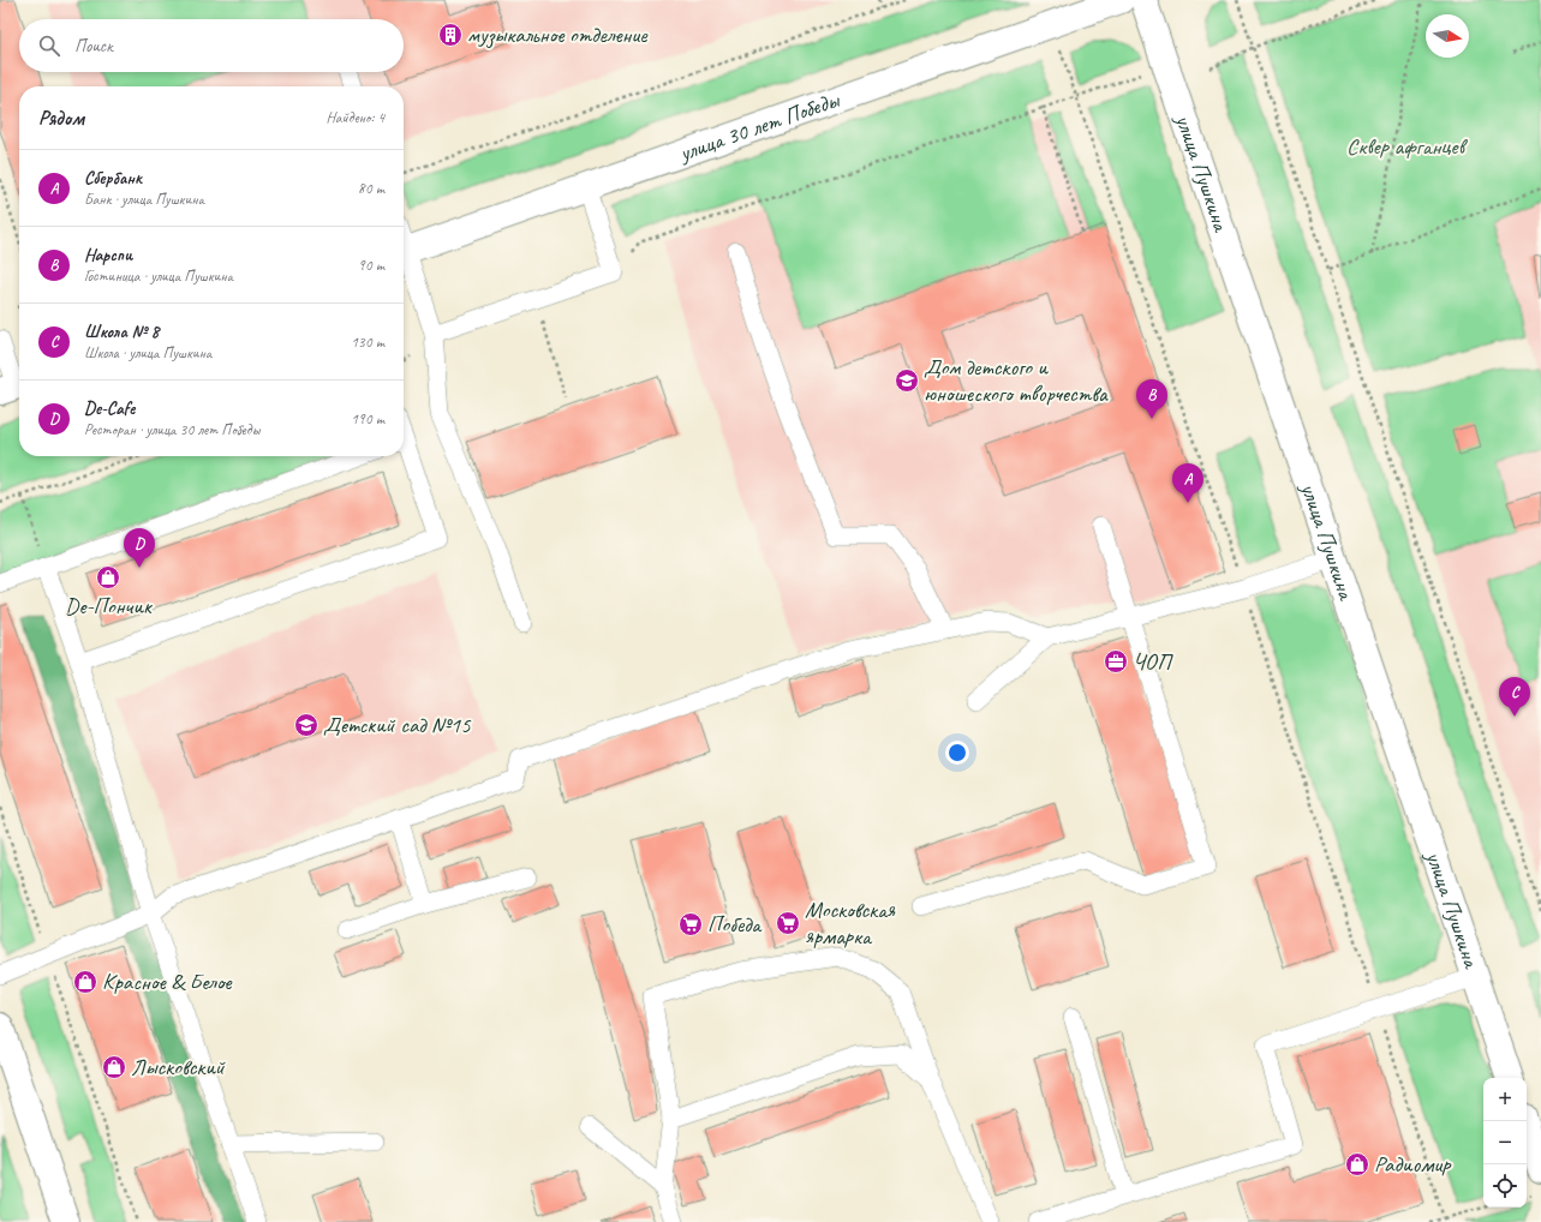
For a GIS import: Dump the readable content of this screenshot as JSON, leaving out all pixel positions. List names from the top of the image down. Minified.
{"streets":{"main road":["улица 30 лет Победы","улица Пушкина"]},"parks":["Сквер афганцев"],"places":{"building":["музыкальное отделение"],"school or university":["Дом детского и юношеского творчества","Детский сад №15"],"shop":["De-Пончик","Красное & Белое","Лысковский","Радиомир"],"office":["ЧОП"],"supermarket":["Московская ярмарка","Победа"]},"north":"right","page":{"search":"Поиск","heading":["Рядом","Найдено: 4"],"list":[{"mark":"A","name":"Сбербанк","note":"Банк · улица Пушкина","value":"80 m"},{"mark":"B","name":"Нарспи","note":"Гостиница · улица Пушкина","value":"90 m"},{"mark":"C","name":"Школа № 8","note":"Школа · улица Пушкина","value":"130 m"},{"mark":"D","name":"De-Cafe","note":"Ресторан · улица 30 лет Победы","value":"190 m"}],"pins":["B","A","D","C"],"map_buttons":["+","−"]}}
